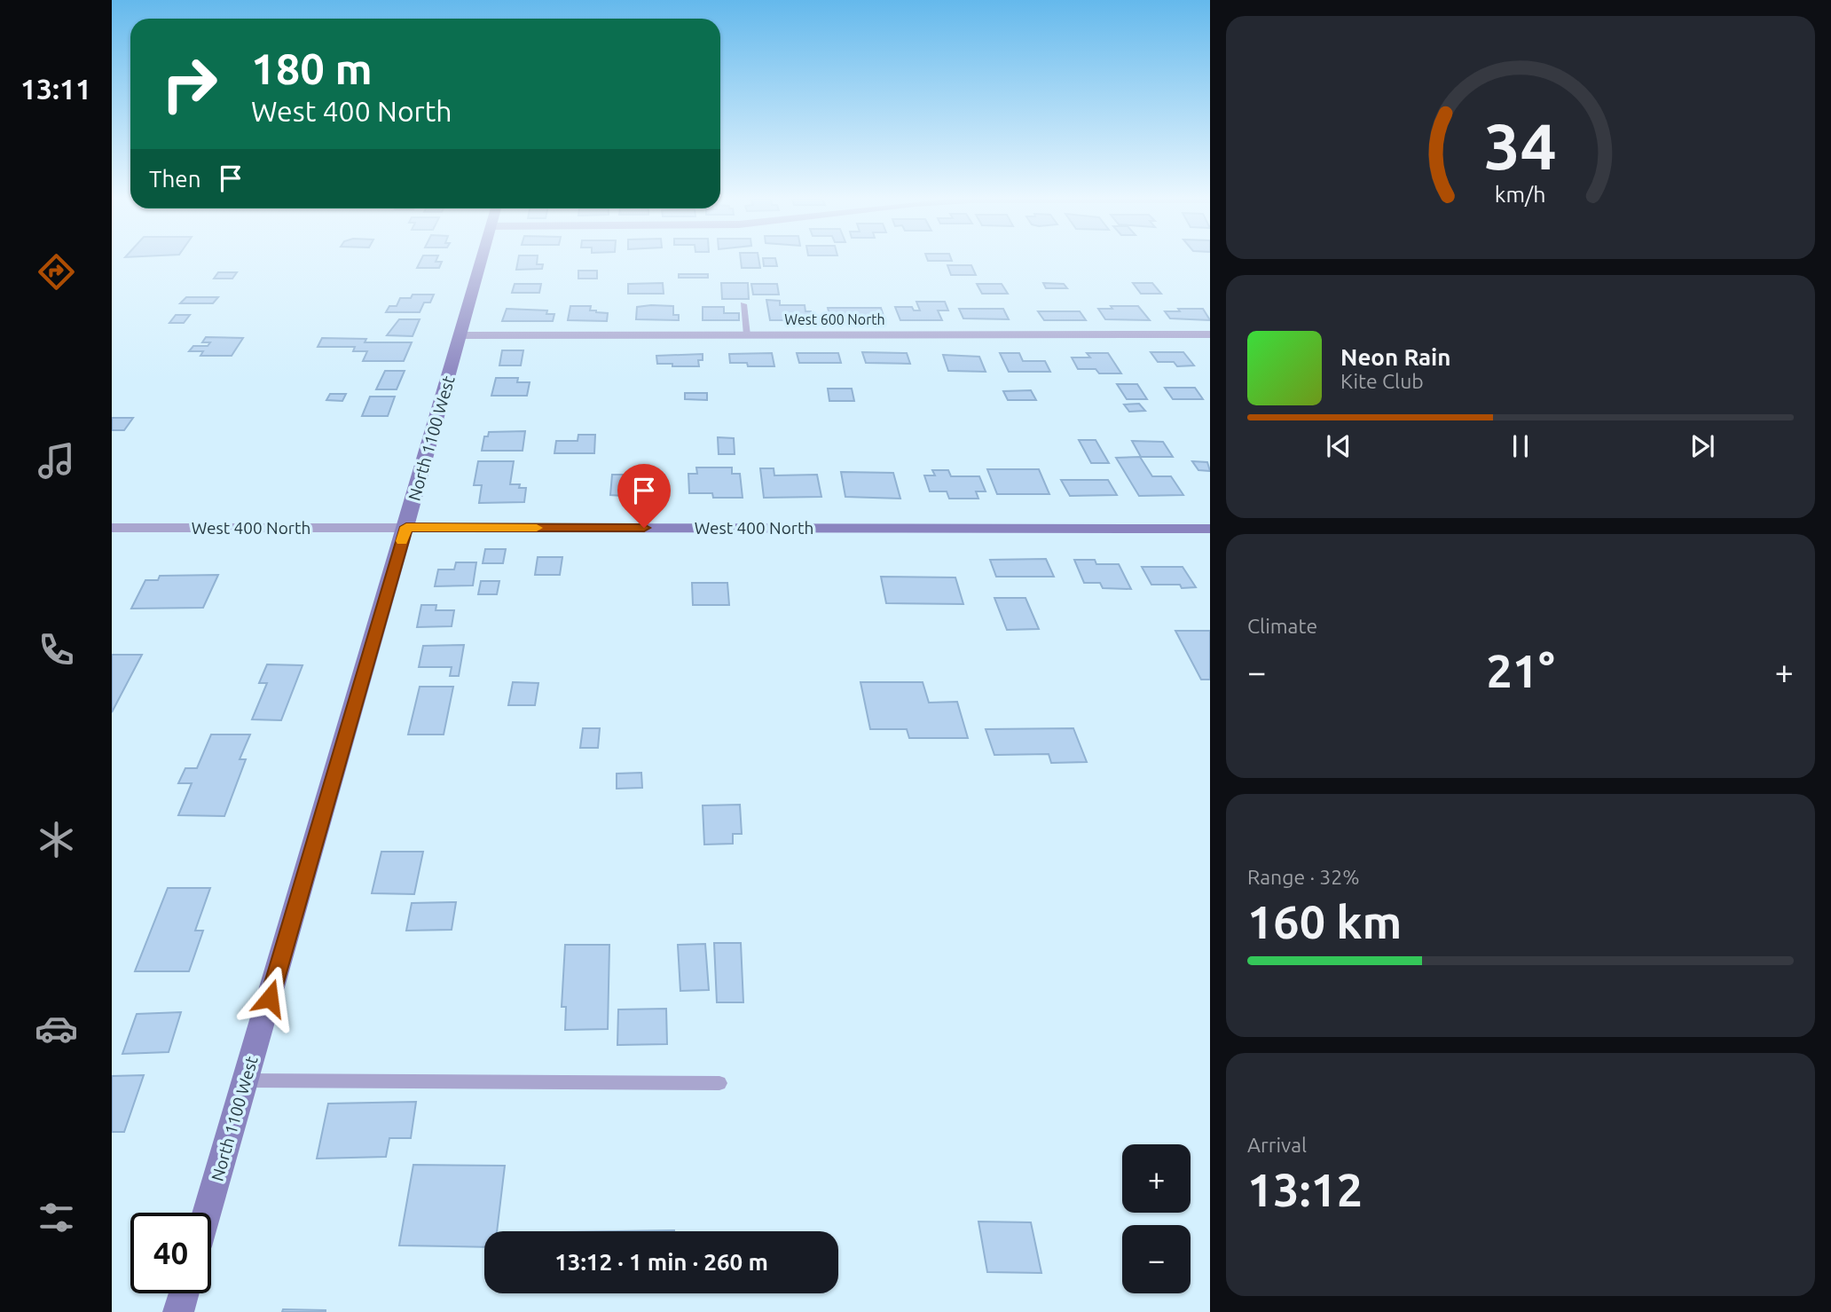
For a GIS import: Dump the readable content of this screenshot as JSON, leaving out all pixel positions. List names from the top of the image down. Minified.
{"streets":{"street":["West 600 North","North 1100 West","West 400 North"]},"crossings":[["West 600 North","North 1100 West"],["North 1100 West","West 400 North"]],"page":{"tabs":"13:11","turn":["180 m","West 400 North"],"then":"Then","song":["Neon Rain","Kite Club"],"tile":["Climate",["Range · 32%","160 km"],["Arrival","13:12"]],"heat":["−","21°","+"],"map_buttons":["+","−"],"limit":"40","trip":"13:12 · 1 min · 260 m","gauge":["34","km/h"]}}
